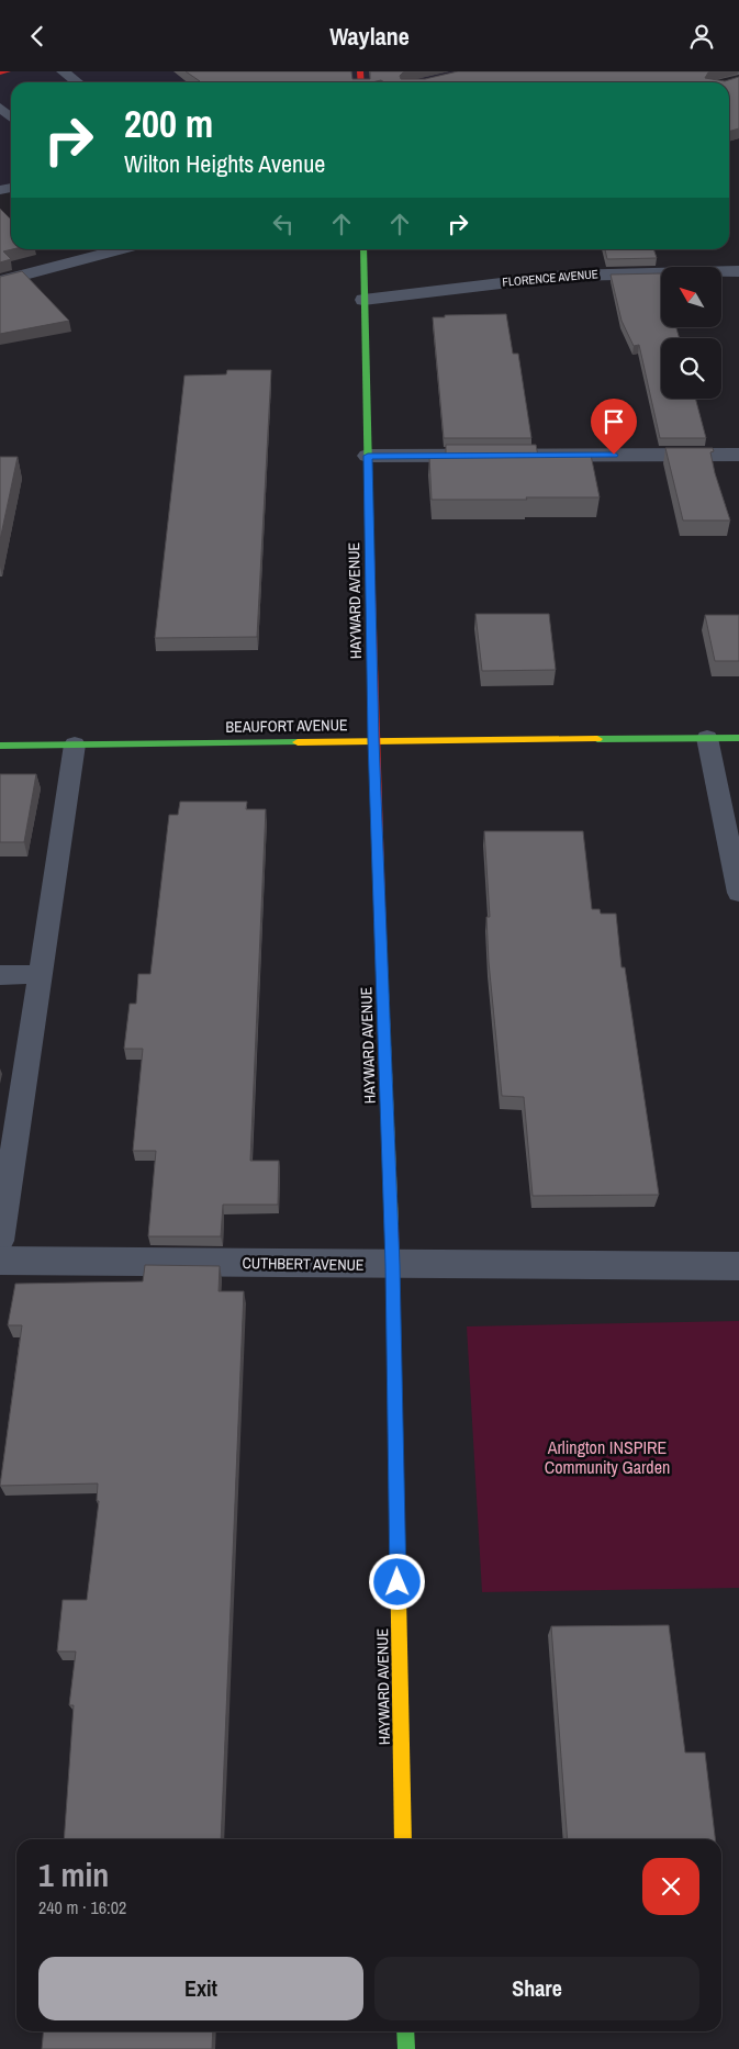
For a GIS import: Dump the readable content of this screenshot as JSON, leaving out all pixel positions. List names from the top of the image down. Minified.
{"streets":{"street":["FLORENCE AVENUE","HAYWARD AVENUE","BEAUFORT AVENUE","CUTHBERT AVENUE"]},"crossings":[["FLORENCE AVENUE","HAYWARD AVENUE"],["HAYWARD AVENUE","BEAUFORT AVENUE"],["HAYWARD AVENUE","CUTHBERT AVENUE"]],"parks":["Arlington INSPIRE Community Garden"],"north":"top left","page":{"header":"Waylane","turn":["200 m","Wilton Heights Avenue"],"heading":["1 min","240 m · 16:02"],"buttons":["Exit","Share"]}}
